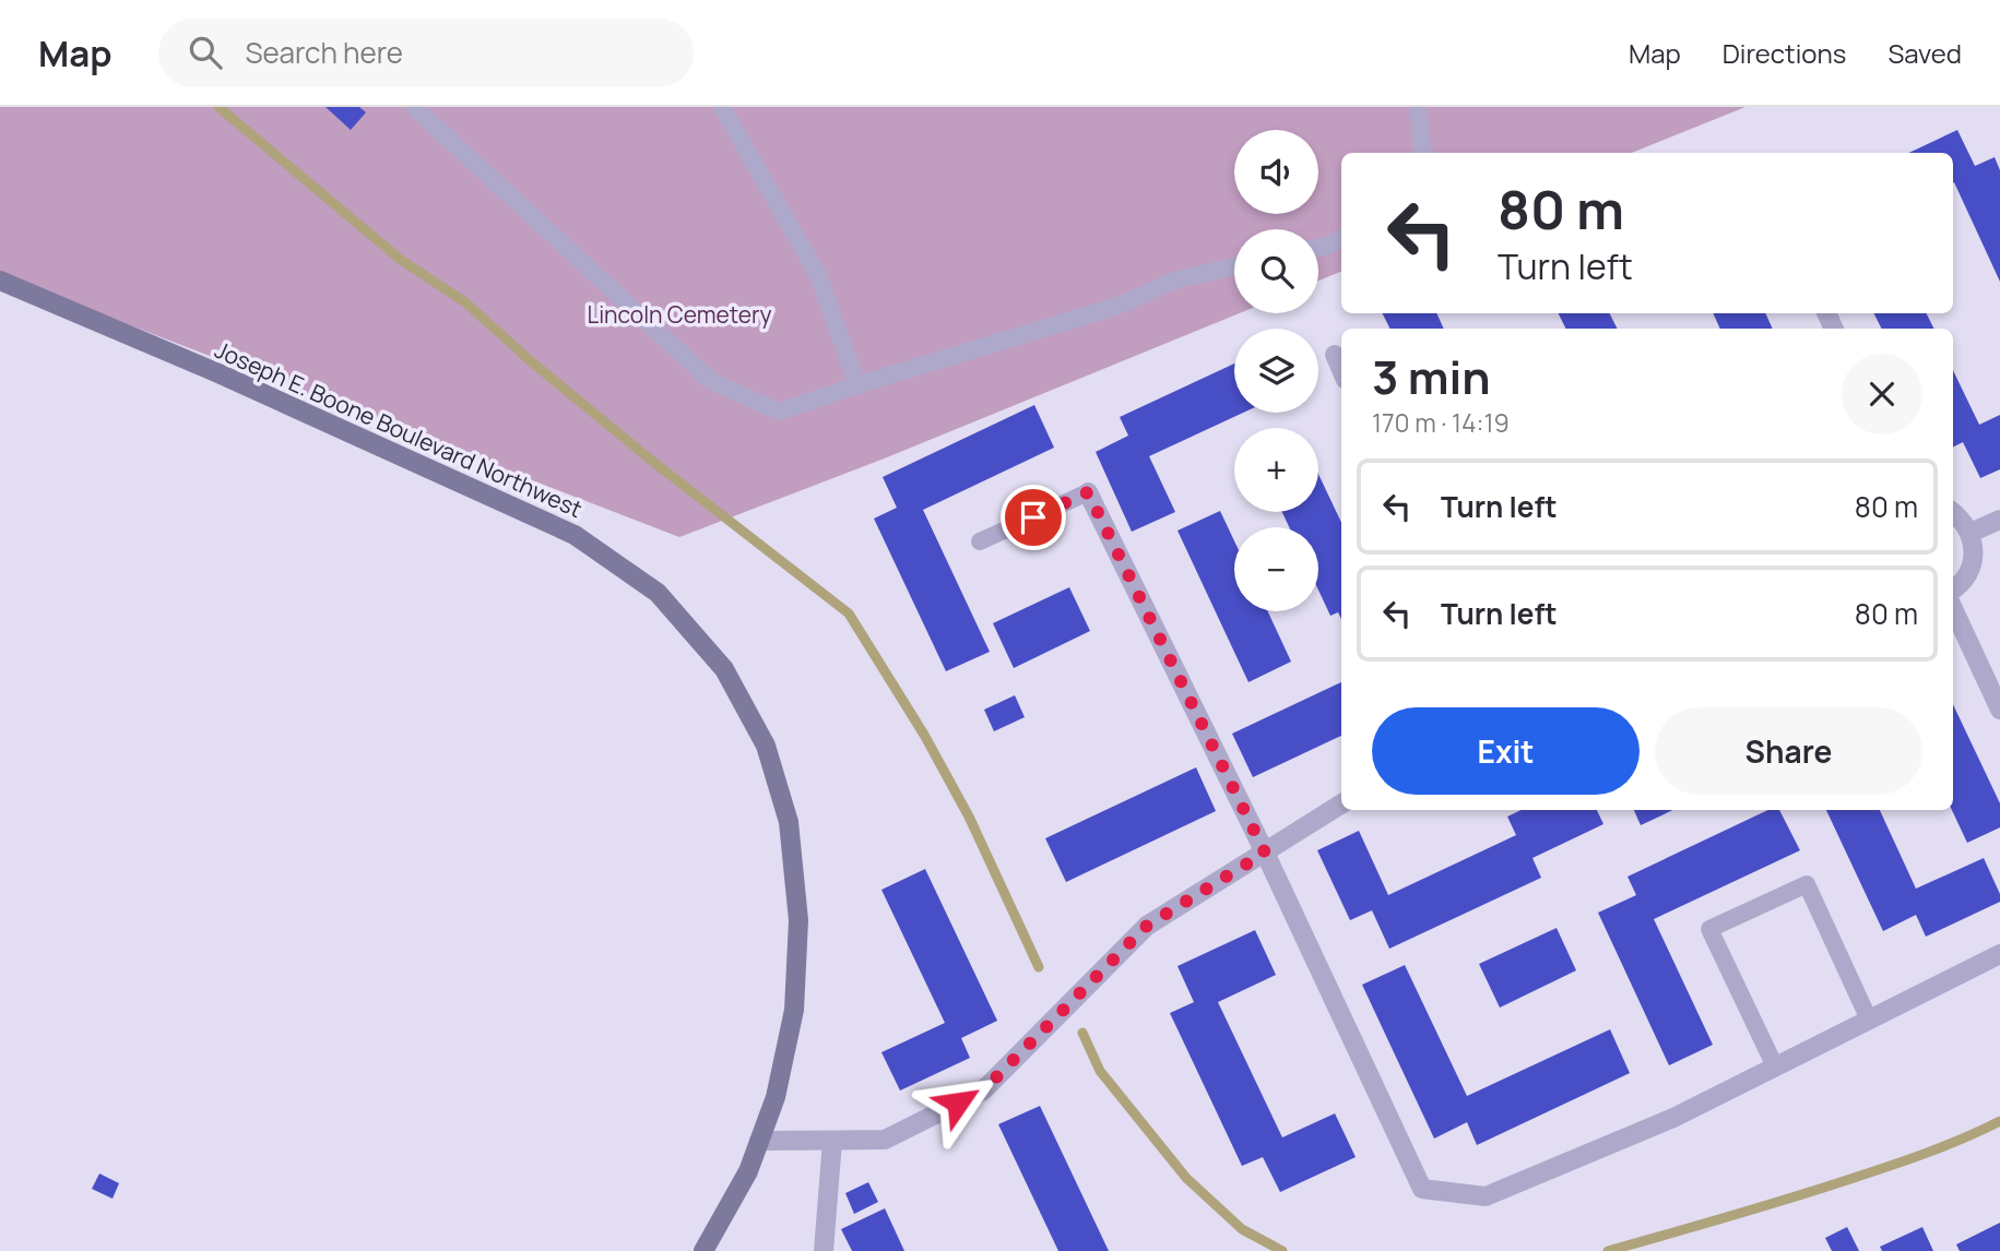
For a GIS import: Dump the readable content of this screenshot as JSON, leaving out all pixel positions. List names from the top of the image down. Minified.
{"streets":{"main road":["Joseph E. Boone Boulevard Northwest"]},"parks":["Lincoln Cemetery"],"page":{"header":"Map","search":"Search here","nav":["Map","Directions","Saved"],"map_buttons":["+","−"],"turn":["80 m","Turn left"],"heading":["3 min","170 m · 14:19"],"list":[{"name":"Turn left","value":"80 m"},{"name":"Turn left","value":"80 m"}],"buttons":["Exit","Share"]}}
